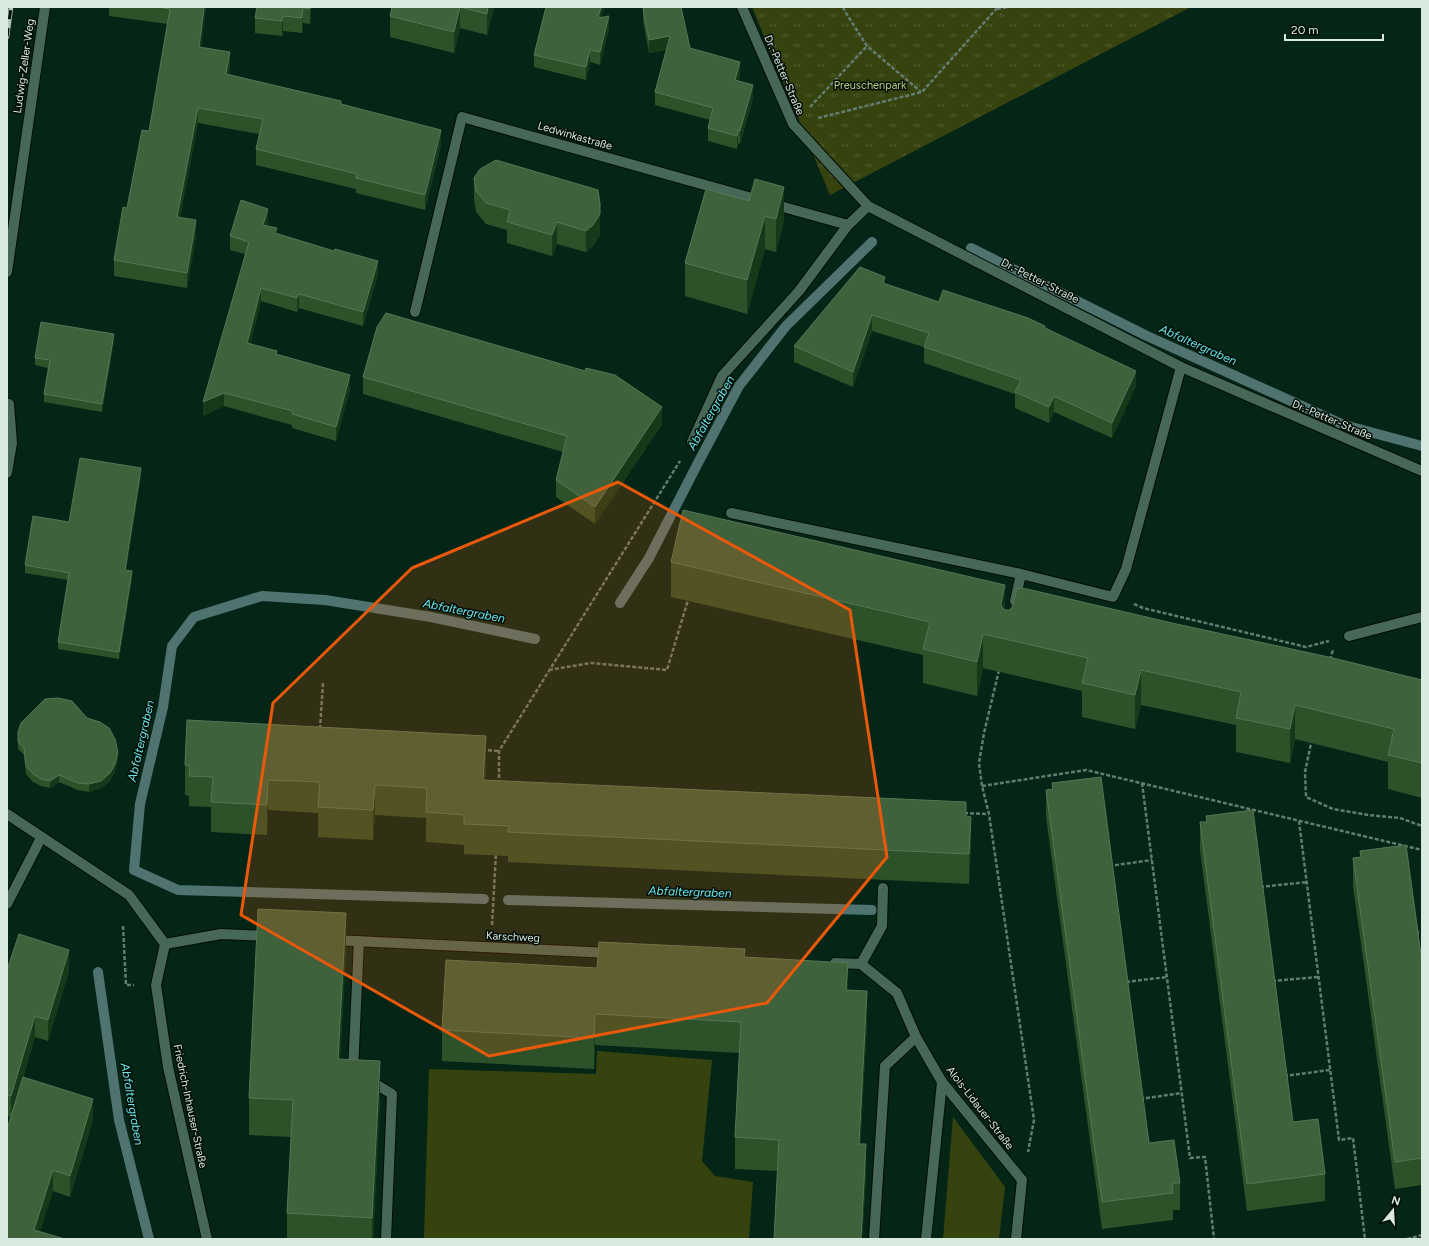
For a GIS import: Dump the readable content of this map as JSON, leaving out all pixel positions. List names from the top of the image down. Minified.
{"streets":{"street":["Ludwig-Zeller-Weg","Dr.-Petter-Straße","Ledwinkastraße","Karschweg","Friedrich-Inhauser-Straße","Alois-Lidauer-Straße"]},"water":["Abfaltergraben"],"parks":["Preuschenpark"],"scale_bar":"20 m","north":"top"}
